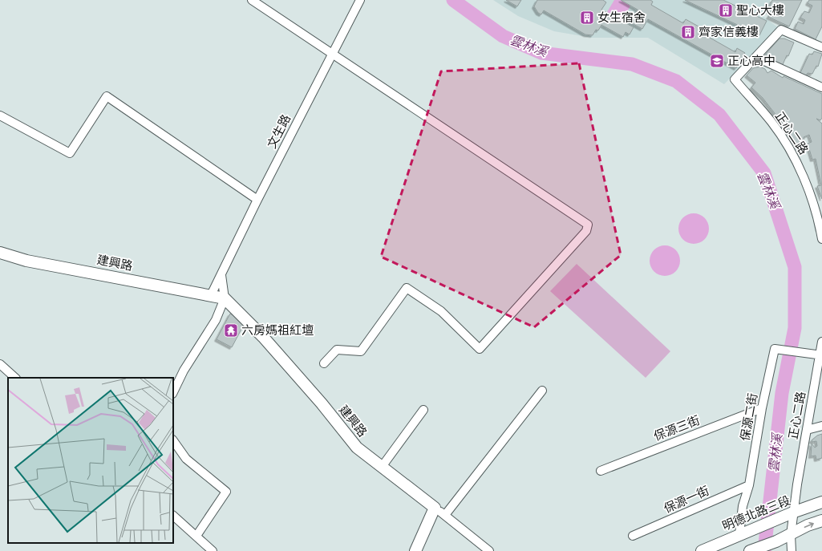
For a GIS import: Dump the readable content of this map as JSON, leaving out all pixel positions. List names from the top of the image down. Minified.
{"streets":{"street":["文生路","正心二路","建興路","保源二街","保源三街","保源一街","明德北路三段"]},"crossings":[["文生路","建興路"],["正心二路","保源二街"],["正心二路","明德北路三段"],["保源二街","保源三街"],["保源二街","保源一街"],["保源二街","明德北路三段"]],"water":["雲林溪"],"places":{"building":["聖心大樓","女生宿舍","齊家信義樓"],"school or university":["正心高中"],"temple":["六房媽祖紅壇"]}}
